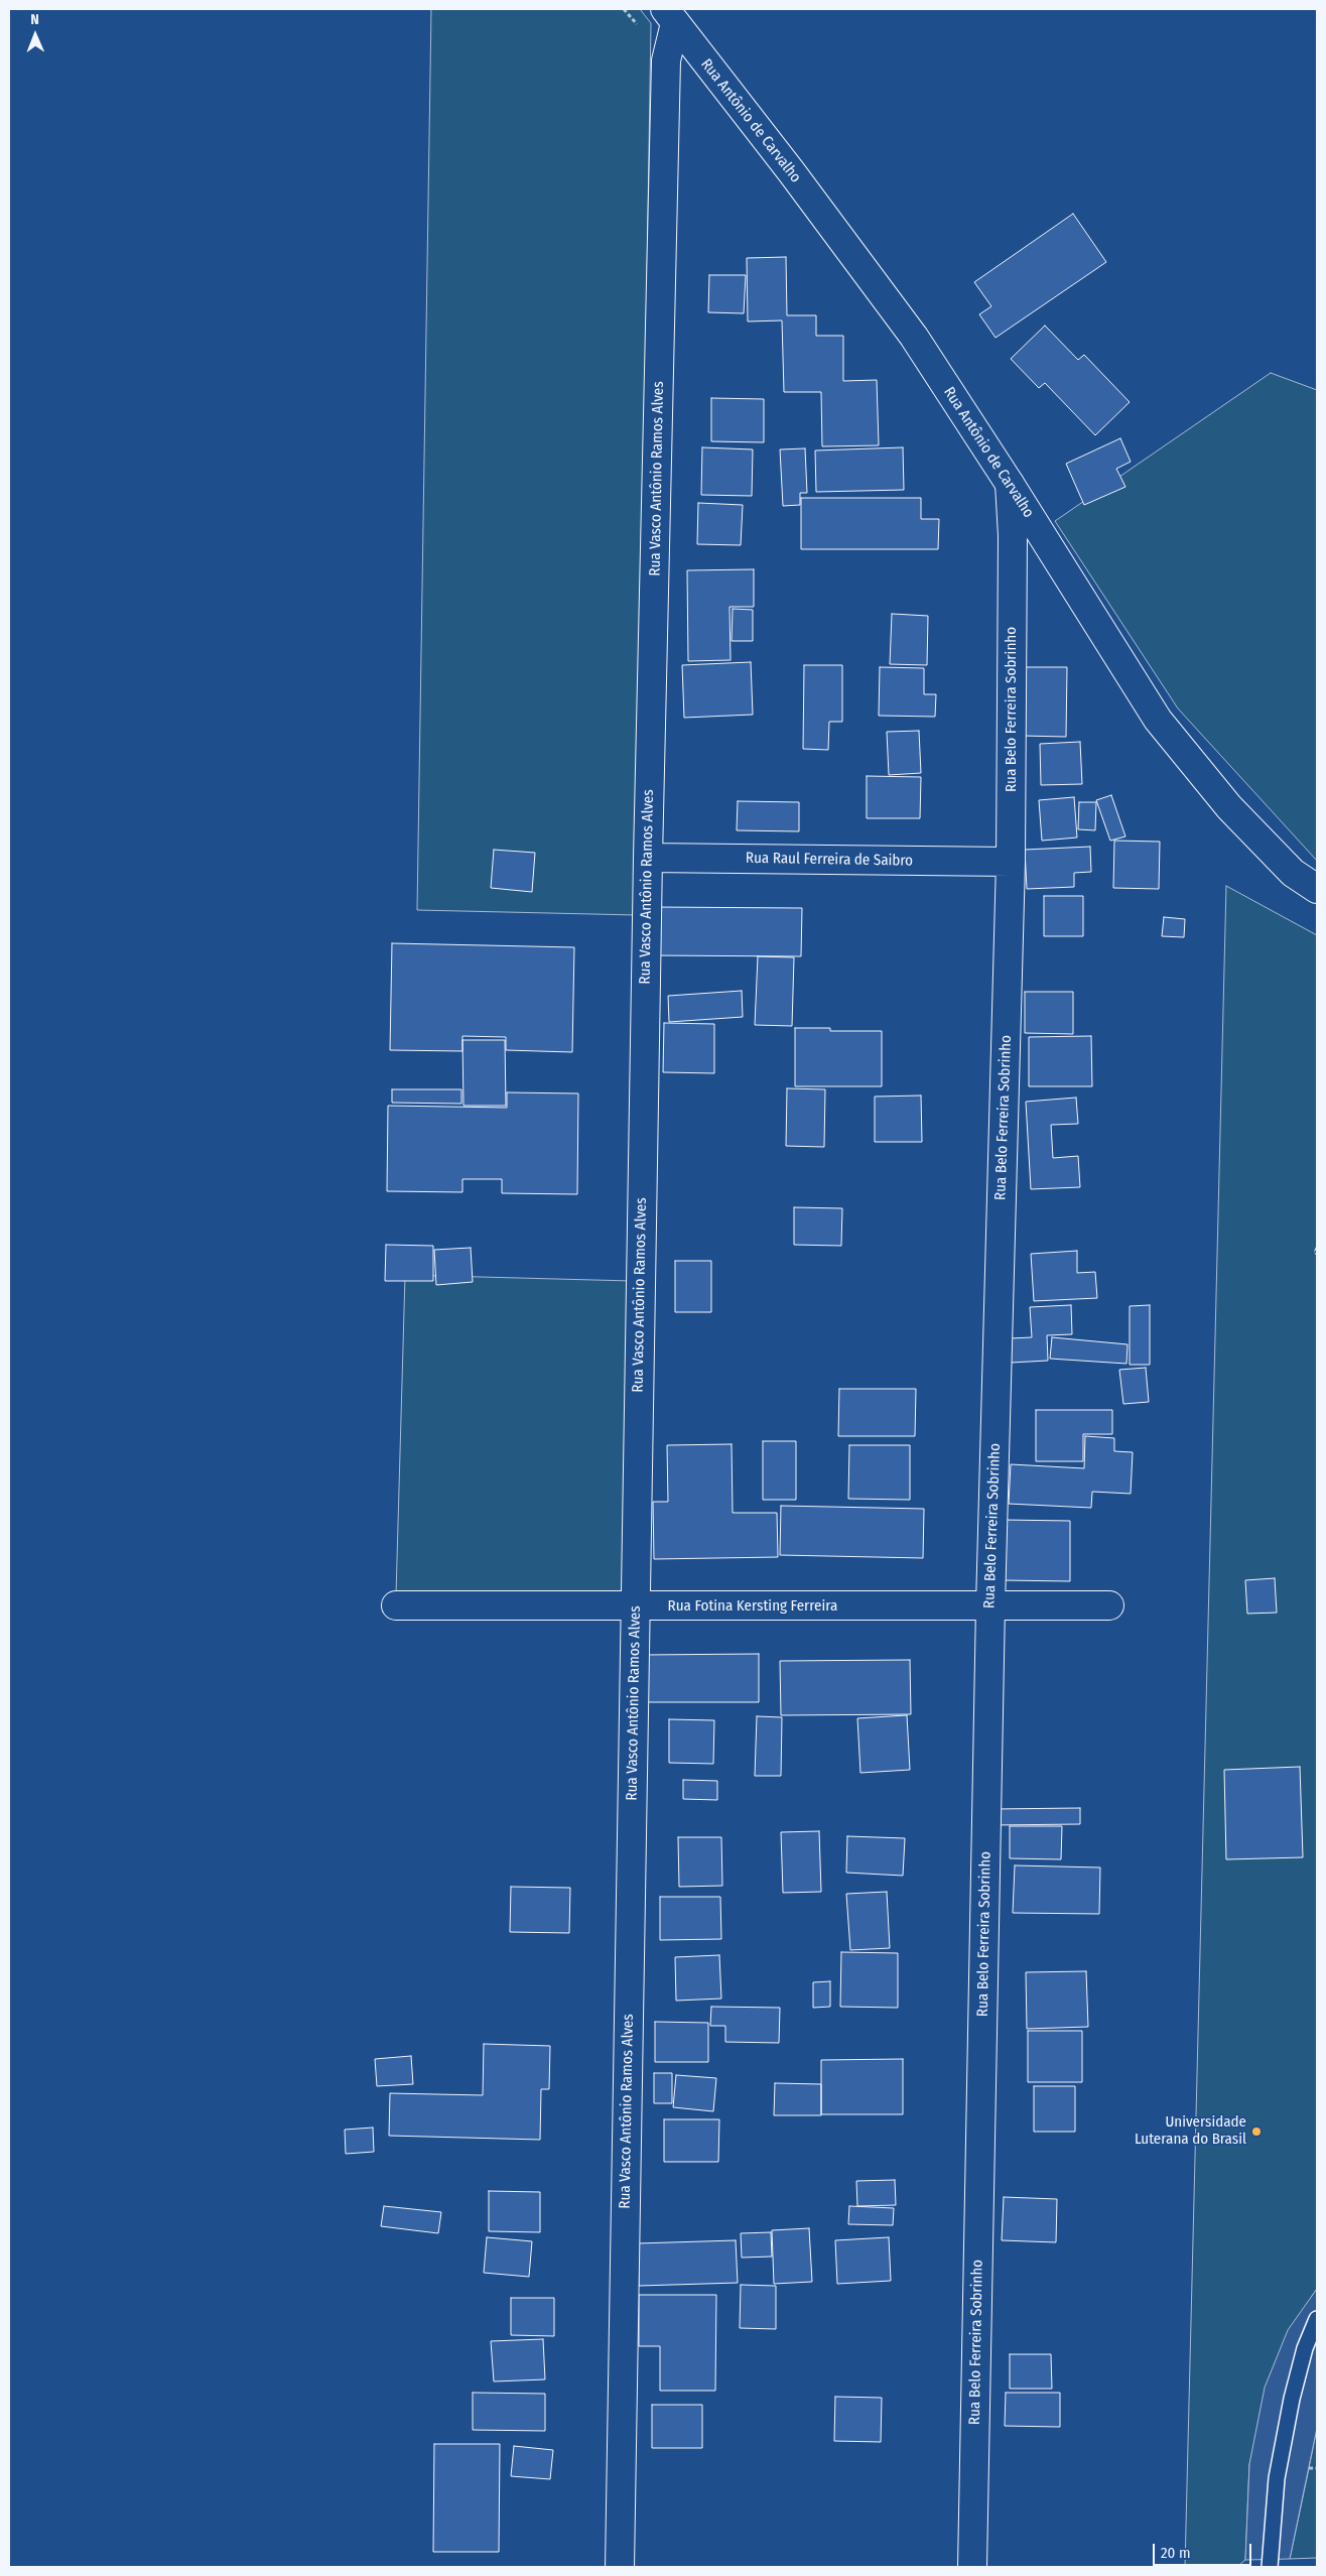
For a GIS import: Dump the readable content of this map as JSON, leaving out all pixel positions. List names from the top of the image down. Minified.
{"streets":{"street":["Rua Antônio de Carvalho","Rua Vasco Antônio Ramos Alves","Rua Belo Ferreira Sobrinho","Rua Raul Ferreira de Saibro","Rua Fotina Kersting Ferreira"]},"crossings":[["Rua Antônio de Carvalho","Rua Vasco Antônio Ramos Alves"],["Rua Antônio de Carvalho","Rua Belo Ferreira Sobrinho"],["Rua Vasco Antônio Ramos Alves","Rua Raul Ferreira de Saibro"],["Rua Vasco Antônio Ramos Alves","Rua Fotina Kersting Ferreira"],["Rua Belo Ferreira Sobrinho","Rua Raul Ferreira de Saibro"],["Rua Belo Ferreira Sobrinho","Rua Fotina Kersting Ferreira"]],"places":["Universidade Luterana do Brasil"],"scale_bar":"20 m","north":"top"}
